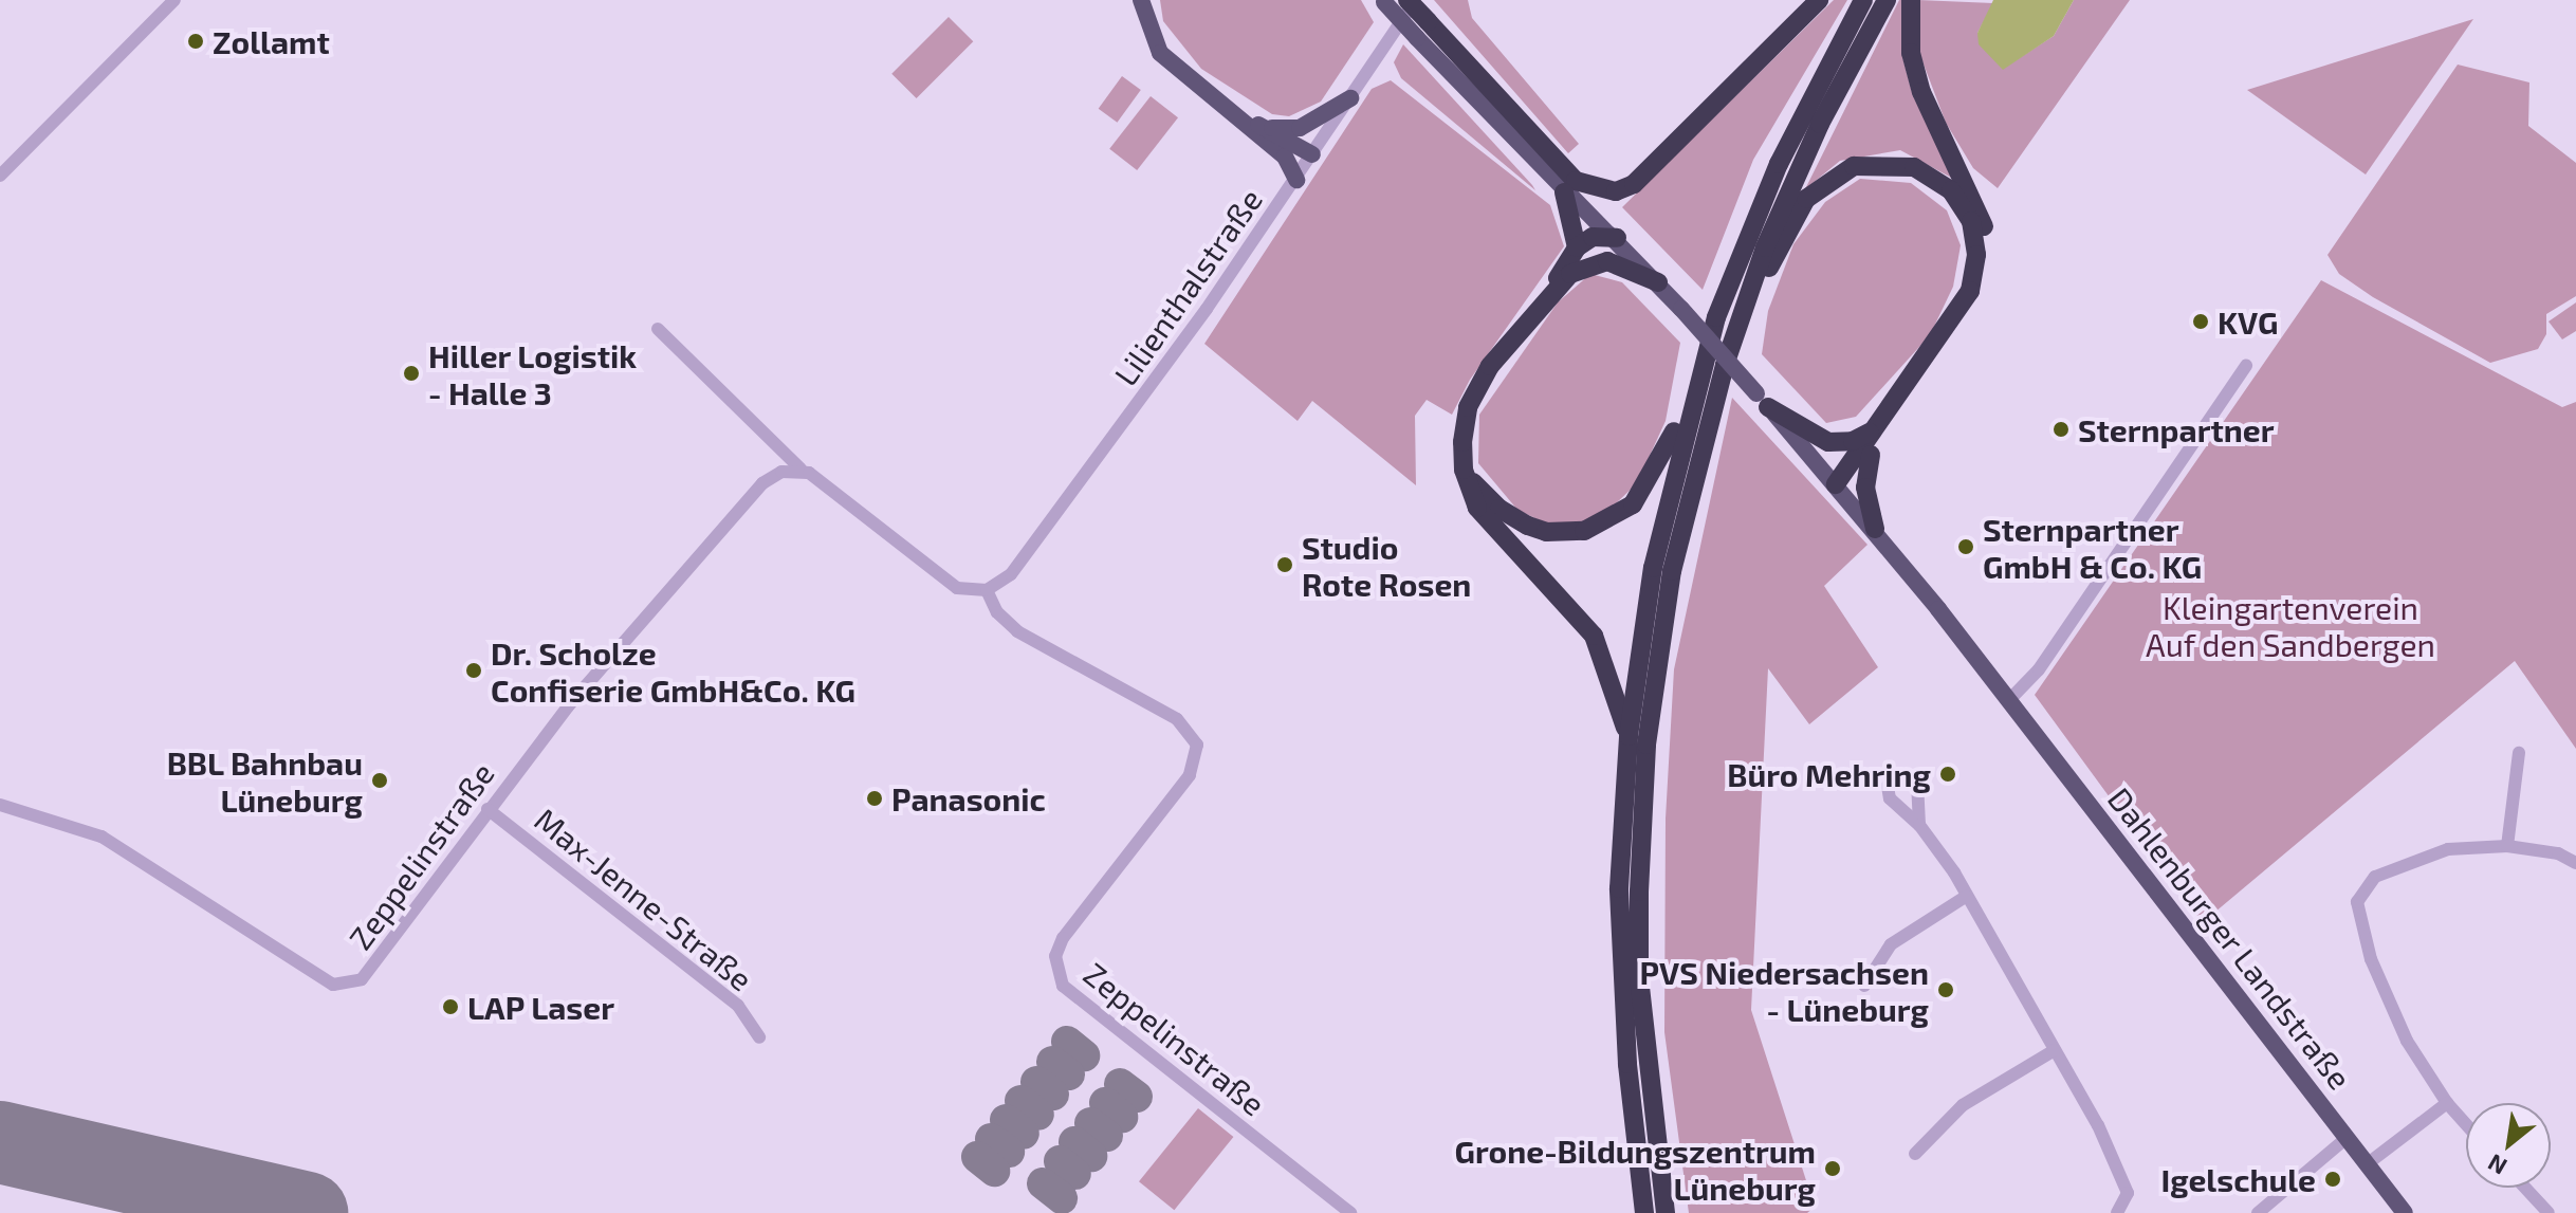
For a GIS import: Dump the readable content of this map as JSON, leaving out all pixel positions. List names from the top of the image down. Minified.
{"streets":{"main road":["Dahlenburger Landstraße"],"street":["Lilienthalstraße","Zeppelinstraße","Max-Jenne-Straße"]},"crossings":[["Lilienthalstraße","Zeppelinstraße"],["Zeppelinstraße","Max-Jenne-Straße"]],"parks":["Kleingartenverein Auf den Sandbergen"],"places":["Zollamt","KVG","Hiller Logistik - Halle 3","Sternpartner","Sternpartner GmbH & Co. KG","Studio Rote Rosen","Dr. Scholze Confiserie GmbH&Co. KG","Büro Mehring","BBL Bahnbau Lüneburg","Panasonic","PVS Niedersachsen - Lüneburg","LAP Laser","Grone-Bildungszentrum Lüneburg","Igelschule"],"north":"bottom left"}
